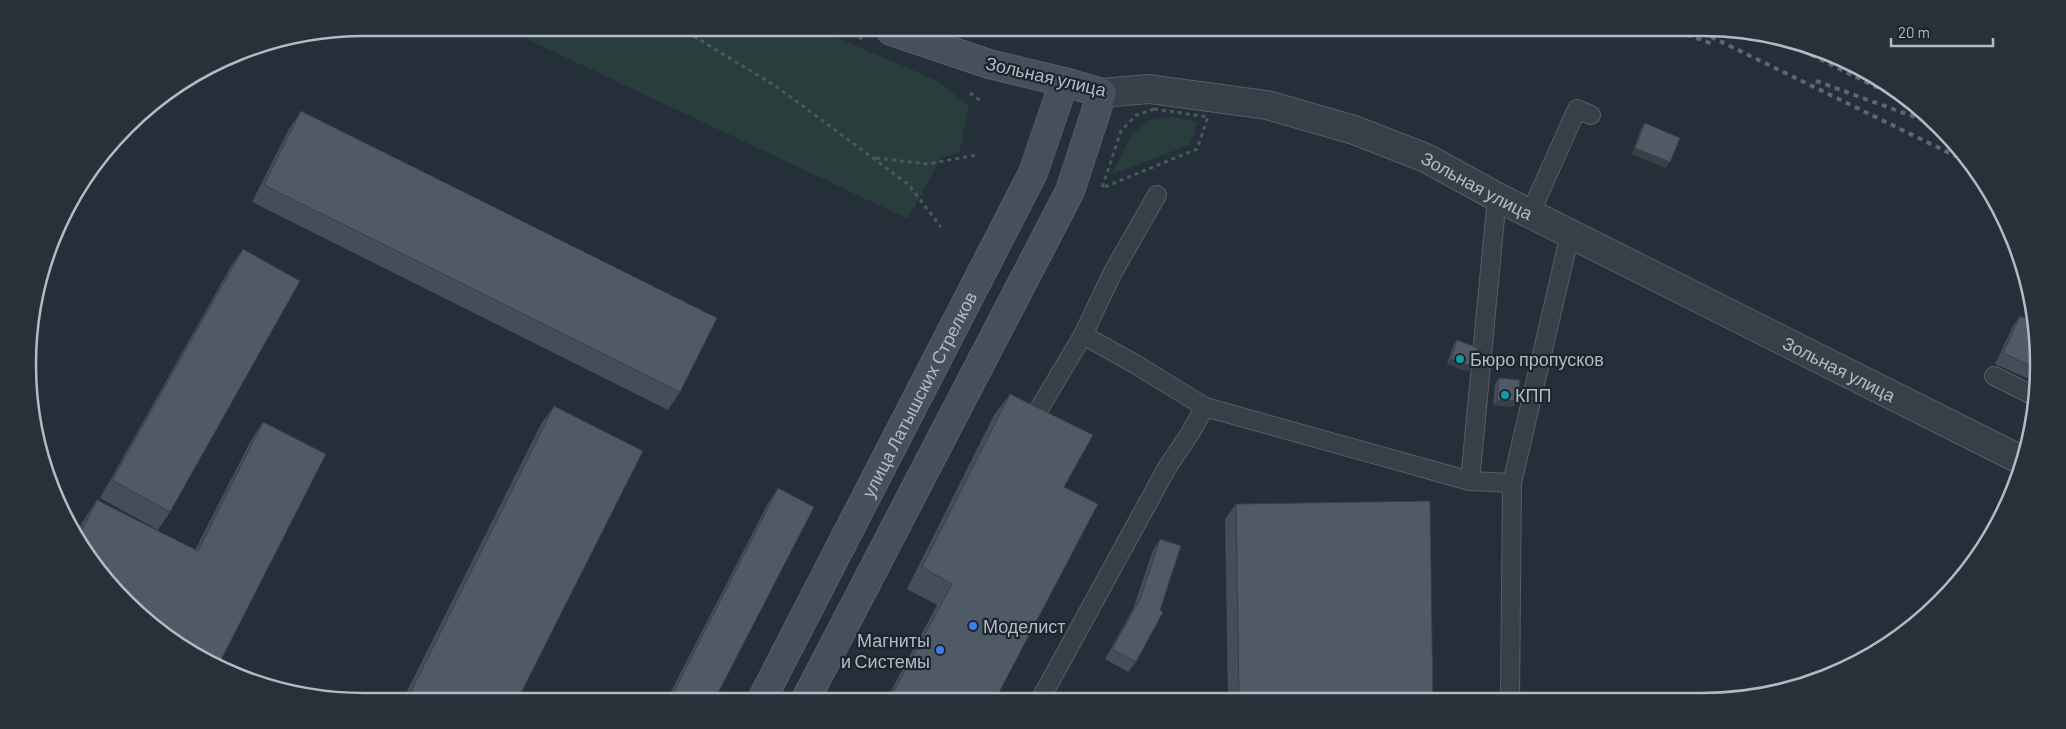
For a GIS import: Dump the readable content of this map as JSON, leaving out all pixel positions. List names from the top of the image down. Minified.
{"streets":{"street":["Зольная улица","улица Латышских Стрелков"]},"crossings":[["Зольная улица","улица Латышских Стрелков"]],"places":["Бюро пропусков","КПП","Моделист","Магниты и Системы"],"scale_bar":"20 m"}
